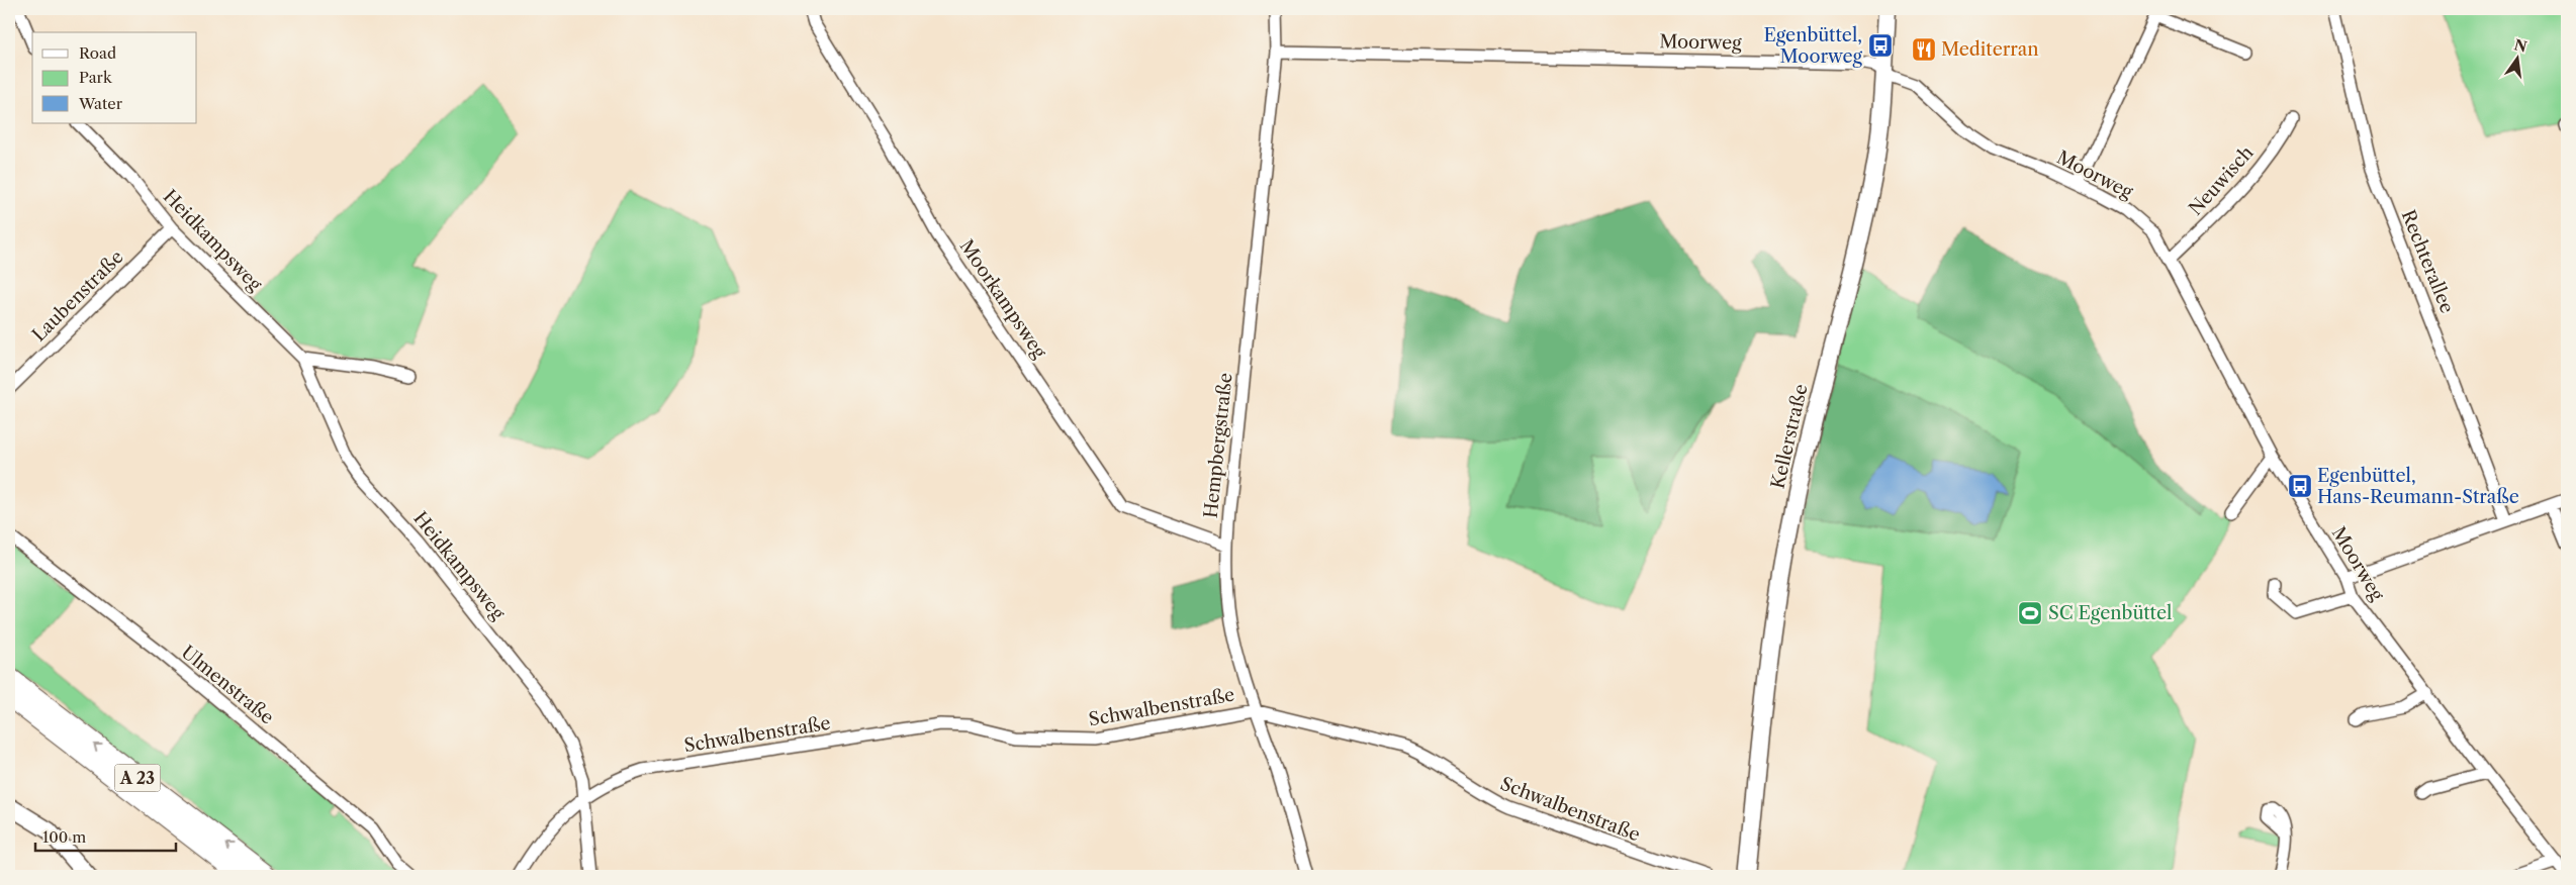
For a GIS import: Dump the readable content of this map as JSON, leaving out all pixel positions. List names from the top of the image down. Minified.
{"streets":{"highway":["A 23"],"main road":["Kellerstraße"],"street":["Moorweg","Neuwisch","Heidkampsweg","Rechterallee","Laubenstraße","Moorkampsweg","Hempbergstraße","Ulmenstraße","Schwalbenstraße"]},"crossings":[["Moorweg","Neuwisch"],["Moorweg","Kellerstraße"],["Moorweg","Hempbergstraße"],["Heidkampsweg","Laubenstraße"],["Heidkampsweg","Schwalbenstraße"],["Moorkampsweg","Hempbergstraße"],["Hempbergstraße","Schwalbenstraße"]],"places":{"bus stop":["Egenbüttel, Moorweg","Egenbüttel, Hans-Reumann-Straße"],"restaurant":["Mediterran"],"sports":["SC Egenbüttel"]},"legend":["Road","Park","Water"],"scale_bar":"100 m","north":"top"}
